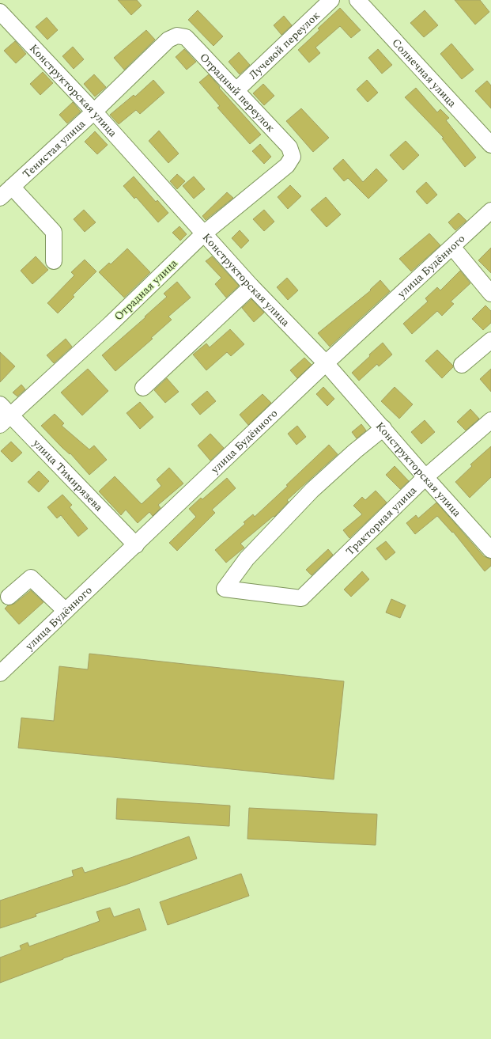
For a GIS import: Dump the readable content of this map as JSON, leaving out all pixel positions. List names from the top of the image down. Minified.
{"streets":{"street":["Лучевой переулок","Солнечная улица","Конструкторская улица","Отрадный переулок","Тенистая улица","улица Будённого","Отрадная улица","улица Тимирязева","Тракторная улица"]},"crossings":[["Лучевой переулок","Отрадный переулок"],["Конструкторская улица","Тенистая улица"],["Конструкторская улица","улица Будённого"],["Конструкторская улица","Отрадная улица"],["Конструкторская улица","Тракторная улица"],["Отрадный переулок","Тенистая улица"],["Отрадный переулок","Отрадная улица"],["улица Будённого","улица Тимирязева"],["Отрадная улица","улица Тимирязева"]]}
